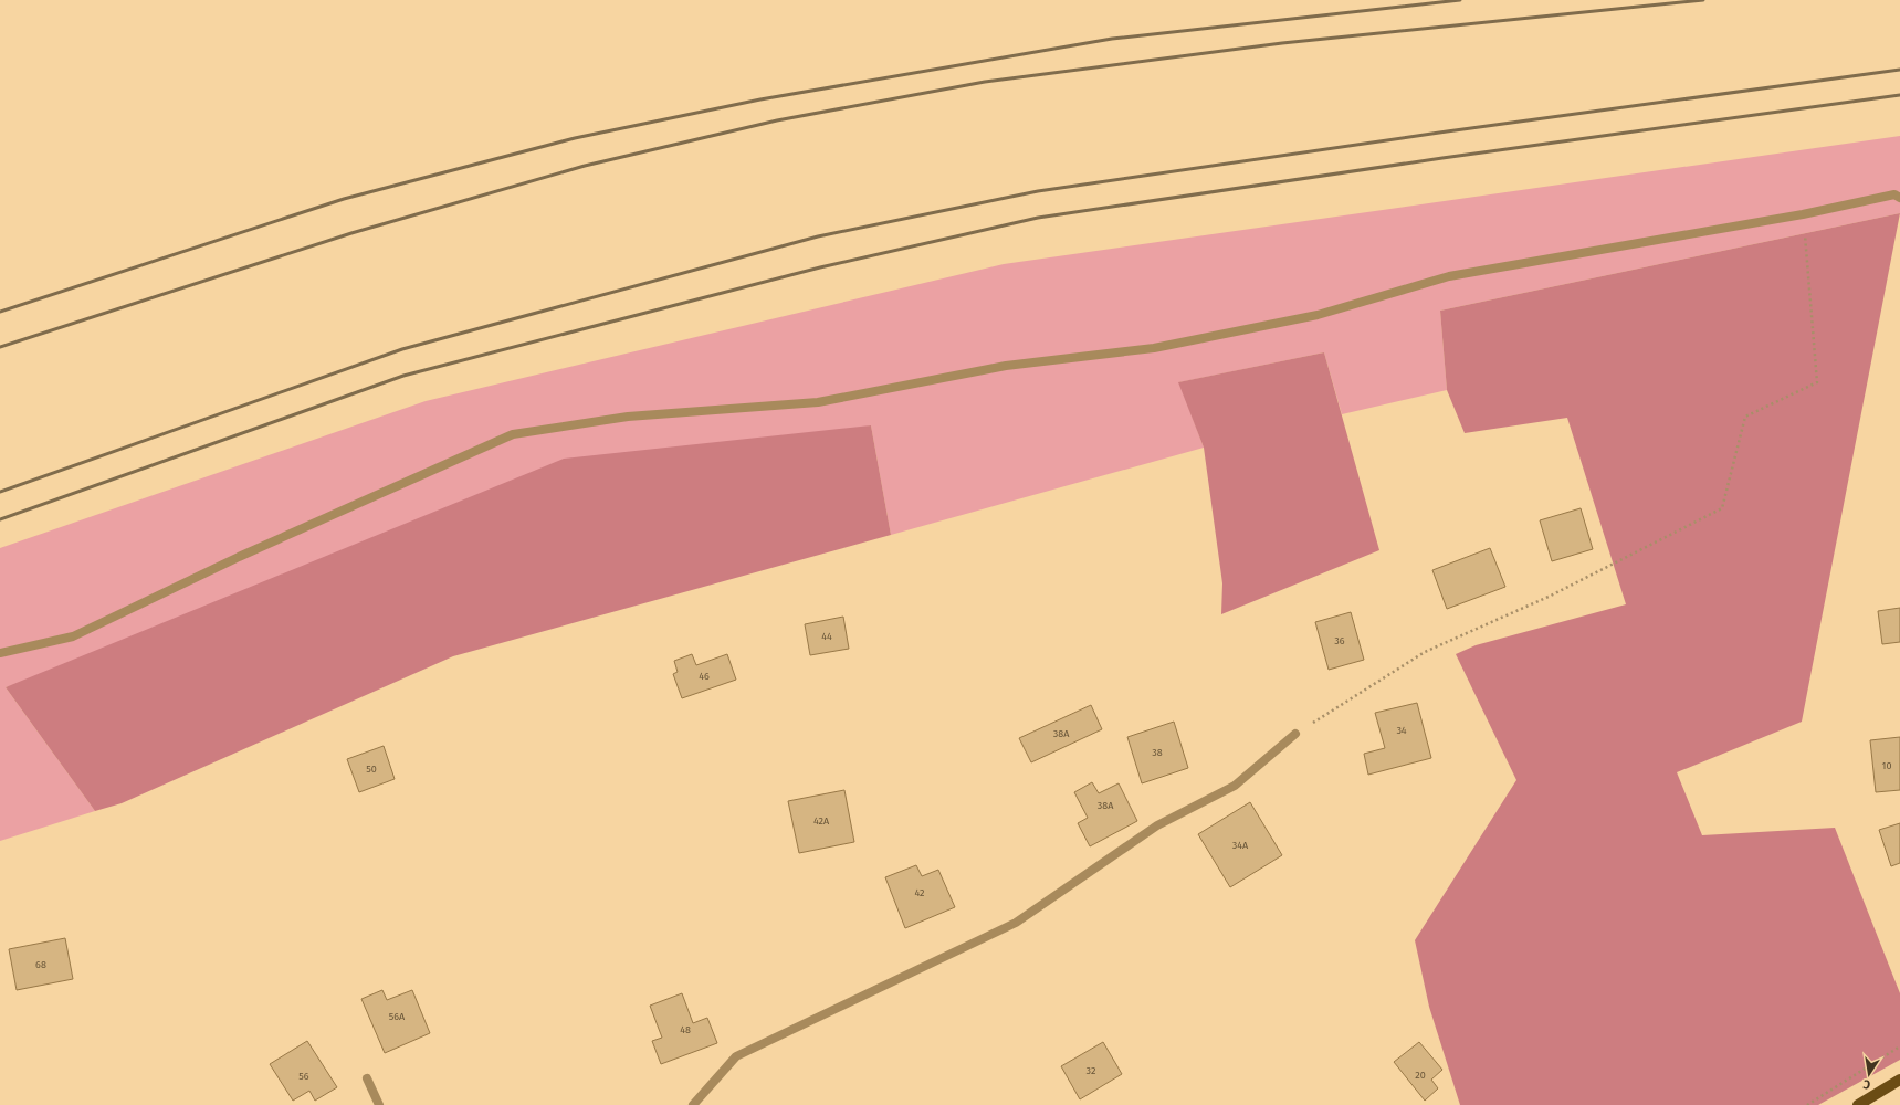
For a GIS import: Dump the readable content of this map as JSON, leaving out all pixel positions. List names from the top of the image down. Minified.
{"house_numbers":["44","36","46","34","38А","38","10","50","38А","42А","34А","42","68","56А","48","32","20","56"],"north":"bottom"}
